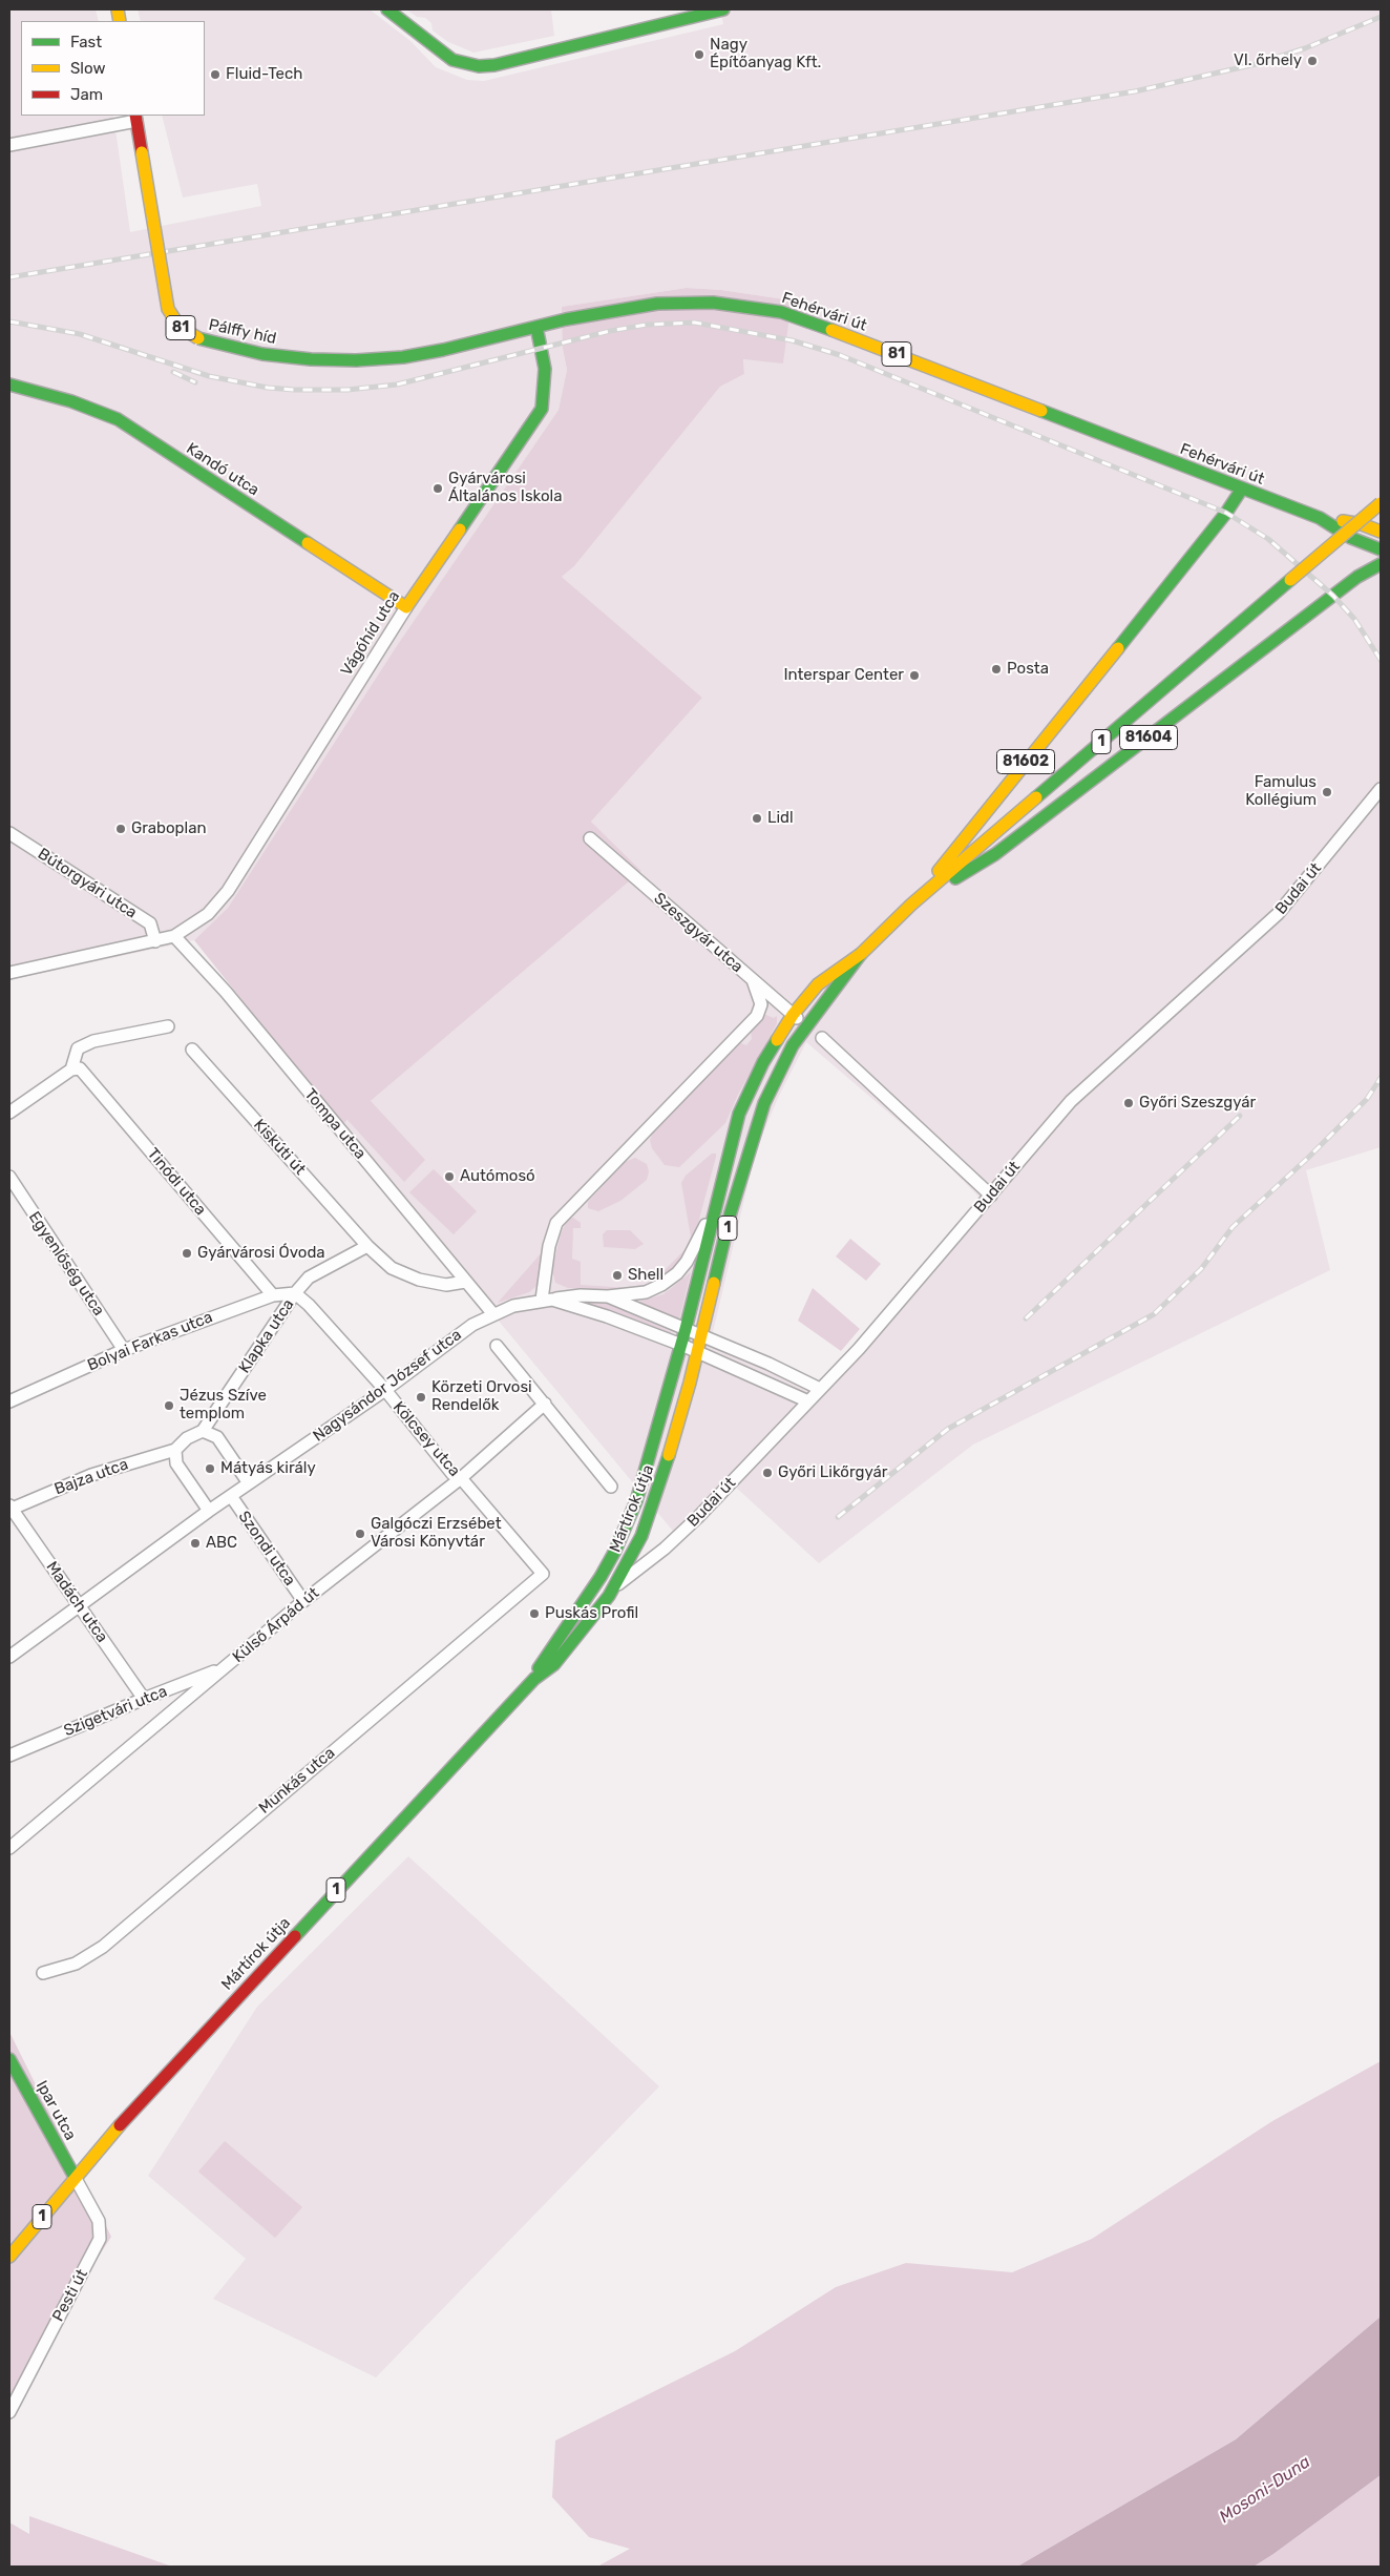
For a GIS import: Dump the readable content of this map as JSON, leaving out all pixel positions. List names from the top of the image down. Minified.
{"streets":{"main road":["Fehérvári út","81","Pálffy híd","Kandó utca","Vágóhíd utca","81604","1","81602","Mártírok útja","Ipar utca"],"street":["Bútorgyári utca","Budai út","Szeszgyár utca","Tompa utca","Kiskúti út","Tinódi utca","Egyenlőség utca","Klapka utca","Bolyai Farkas utca","Nagysándor József utca","Kölcsey utca","Bajza utca","Szondi utca","Madách utca","Külső Árpád út","Szigetvári utca","Munkás utca","Pesti út"]},"crossings":[["Fehérvári út","Pálffy híd"],["Fehérvári út","Vágóhíd utca"],["Fehérvári út","81602"],["Kandó utca","Vágóhíd utca"],["Vágóhíd utca","Bútorgyári utca"],["Vágóhíd utca","Tompa utca"],["81604","1"],["81604","81602"],["1","81602"],["1","Szeszgyár utca"],["1","Mártírok útja"],["Budai út","Mártírok útja"],["Tompa utca","Nagysándor József utca"],["Tinódi utca","Bolyai Farkas utca"],["Egyenlőség utca","Bolyai Farkas utca"],["Klapka utca","Bolyai Farkas utca"],["Klapka utca","Kölcsey utca"],["Bolyai Farkas utca","Kölcsey utca"],["Nagysándor József utca","Kölcsey utca"],["Nagysándor József utca","Szondi utca"],["Nagysándor József utca","Madách utca"],["Kölcsey utca","Külső Árpád út"],["Kölcsey utca","Munkás utca"],["Bajza utca","Madách utca"],["Mártírok útja","Ipar utca"],["Mártírok útja","Pesti út"],["Szondi utca","Külső Árpád út"],["Madách utca","Szigetvári utca"],["Külső Árpád út","Szigetvári utca"],["Ipar utca","Pesti út"]],"water":["Mosoni-Duna"],"places":["Nagy Építőanyag Kft.","VI. őrhely","Fluid-Tech","Gyárvárosi Általános Iskola","Posta","Interspar Center","Famulus Kollégium","Lidl","Graboplan","Győri Szeszgyár","Autómosó","Gyárvárosi Óvoda","Shell","Körzeti Orvosi Rendelők","Jézus Szíve templom","Mátyás király","Győri Likőrgyár","Galgóczi Erzsébet Városi Könyvtár","ABC","Puskás Profil"],"legend":["Fast","Slow","Jam"]}
